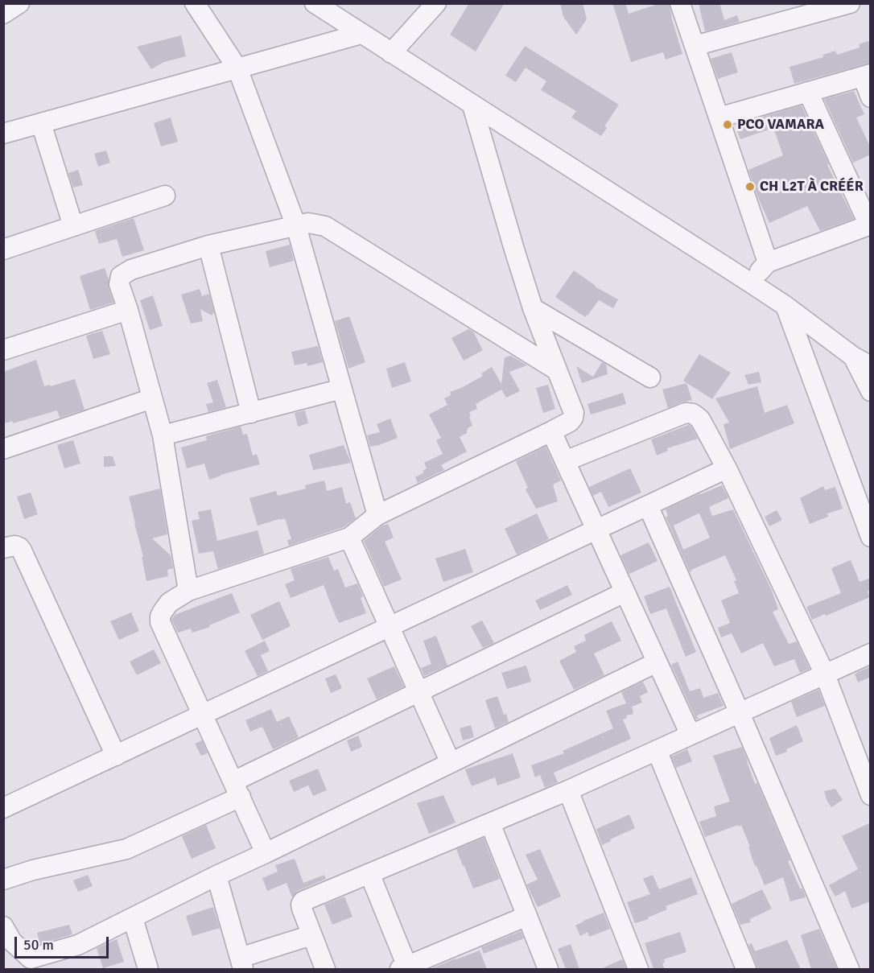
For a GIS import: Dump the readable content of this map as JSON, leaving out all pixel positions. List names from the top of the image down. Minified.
{"places":["PCO VAMARA","CH L2T À CRÉÉR"],"scale_bar":"50 m"}
